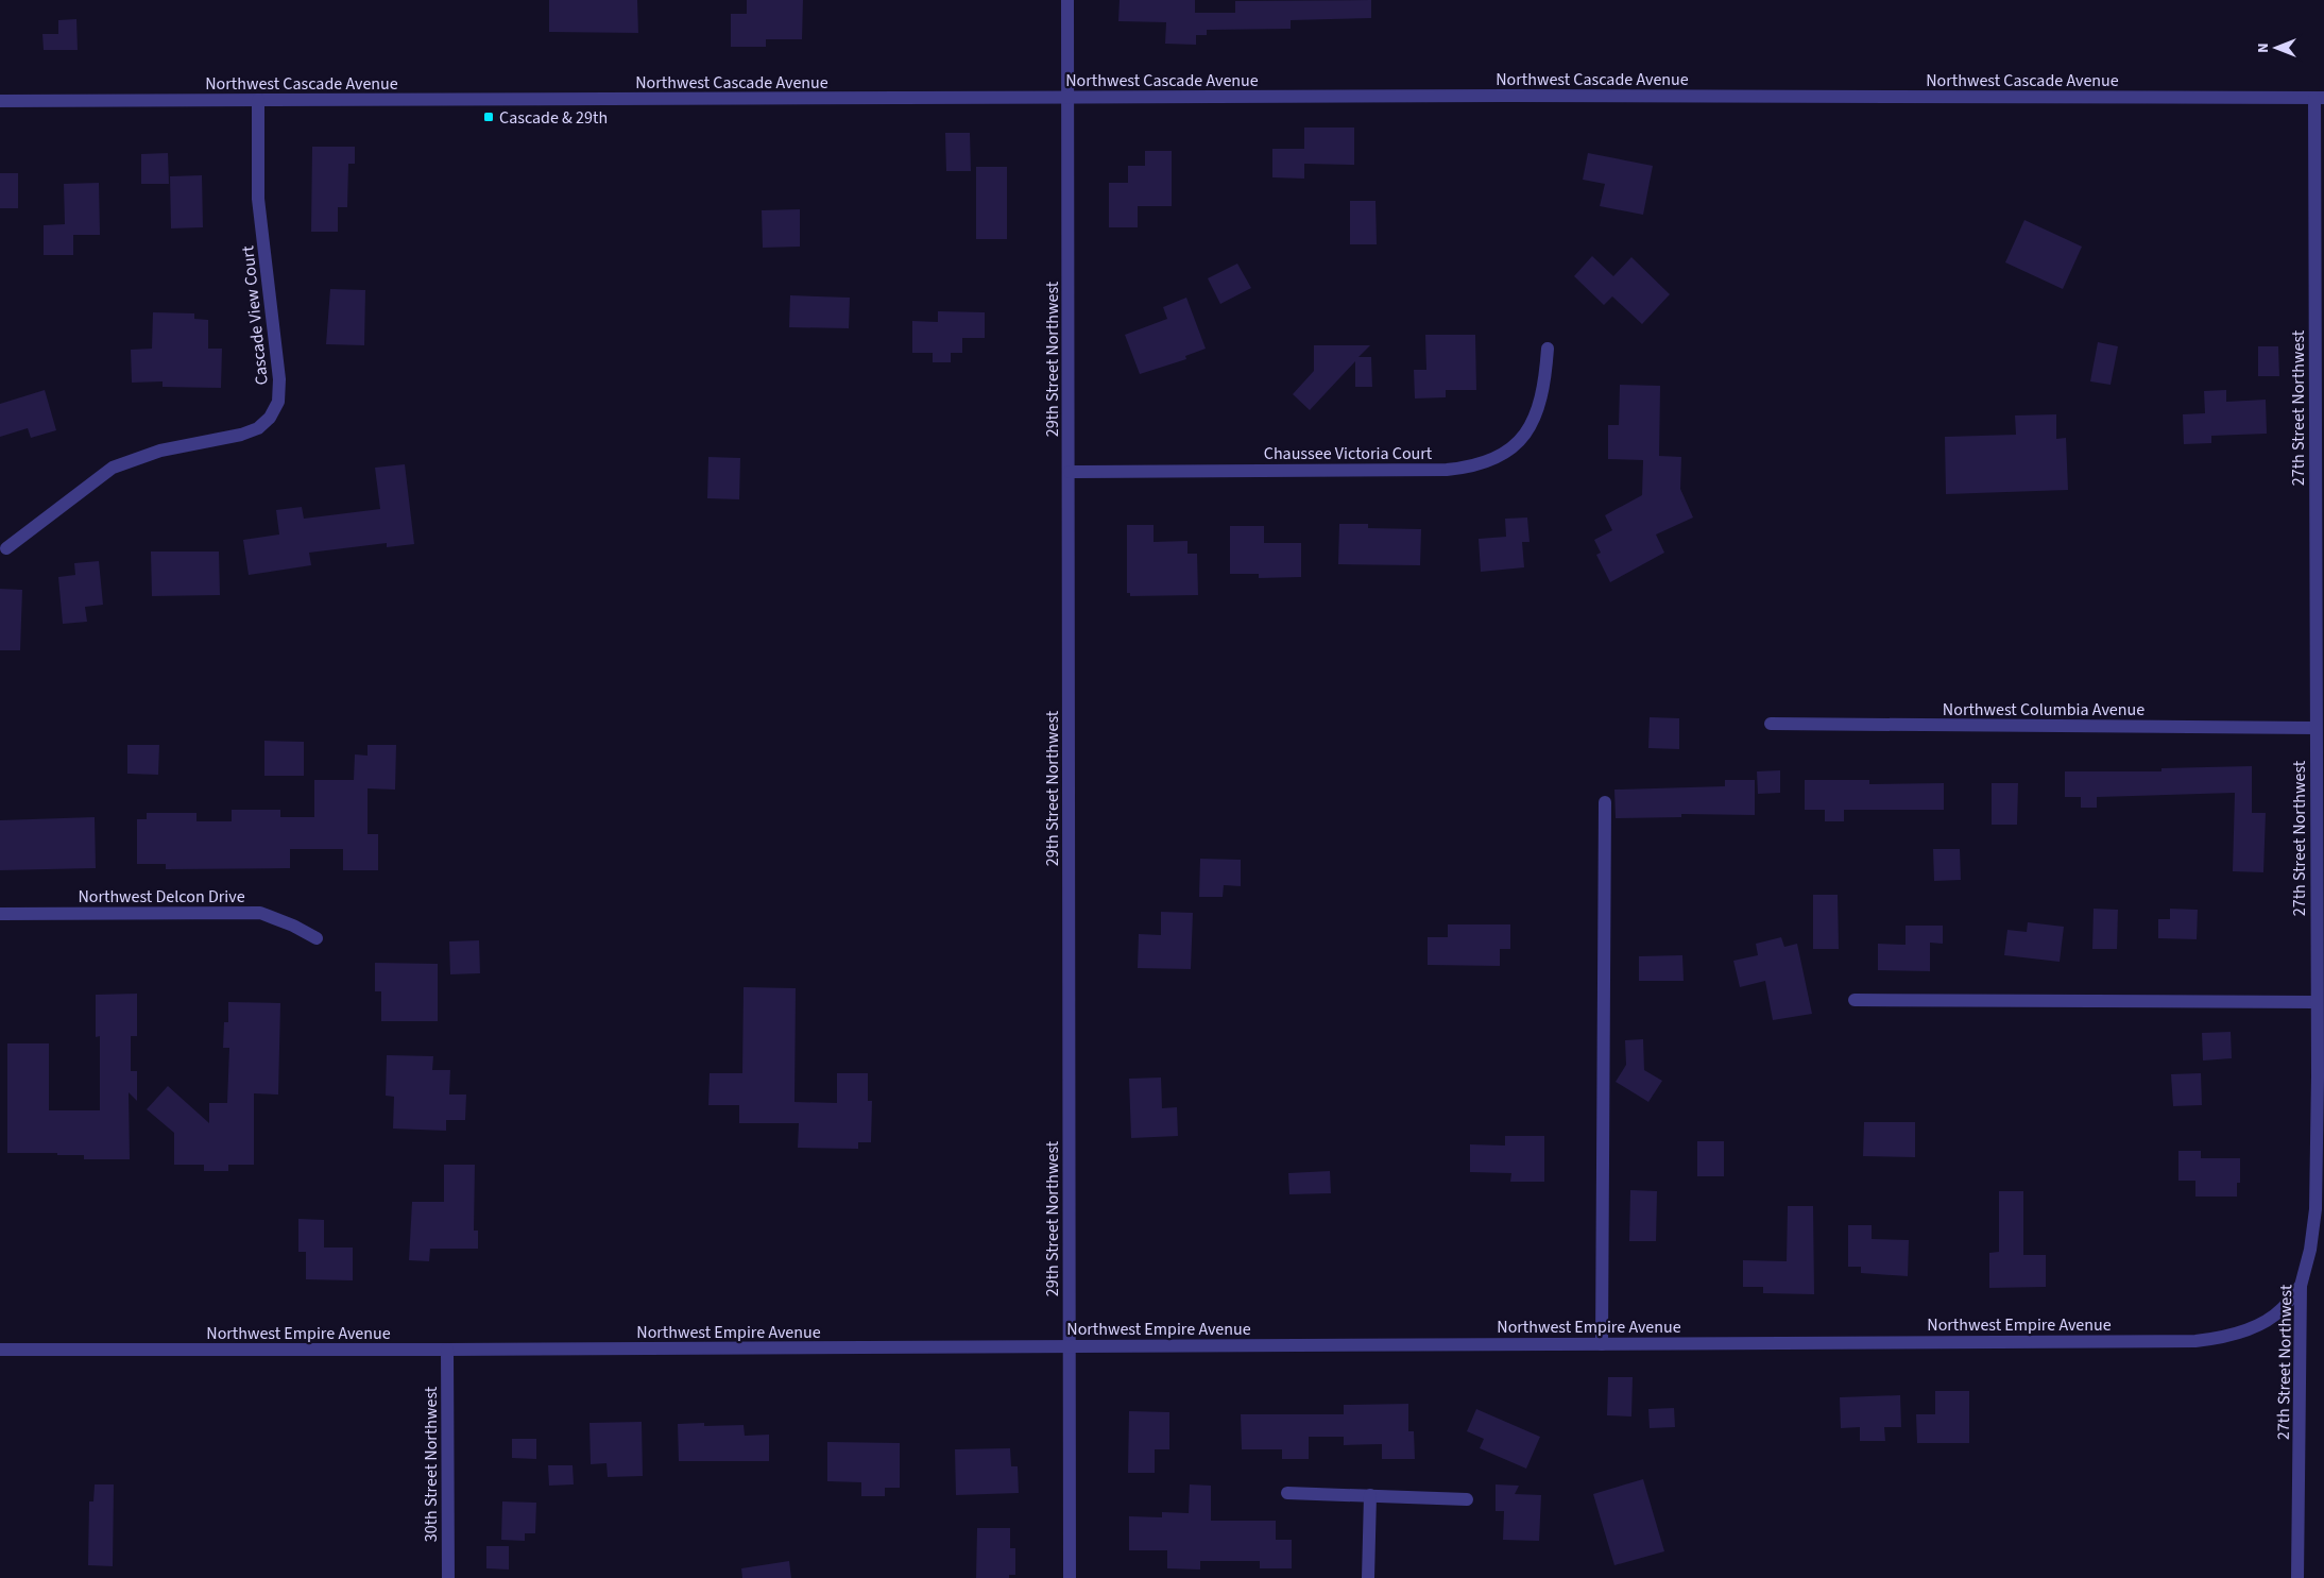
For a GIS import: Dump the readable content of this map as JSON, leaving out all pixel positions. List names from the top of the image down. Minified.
{"streets":{"street":["Northwest Cascade Avenue","Cascade View Court","29th Street Northwest","27th Street Northwest","Chaussee Victoria Court","Northwest Columbia Avenue","Northwest Delcon Drive","Northwest Empire Avenue","30th Street Northwest"]},"crossings":[["Northwest Cascade Avenue","Cascade View Court"],["Northwest Cascade Avenue","29th Street Northwest"],["Northwest Cascade Avenue","27th Street Northwest"],["29th Street Northwest","Chaussee Victoria Court"],["29th Street Northwest","Northwest Empire Avenue"],["27th Street Northwest","Northwest Columbia Avenue"],["27th Street Northwest","Northwest Empire Avenue"],["Northwest Empire Avenue","30th Street Northwest"]],"places":{"transit":["Cascade & 29th"]},"north":"left"}
